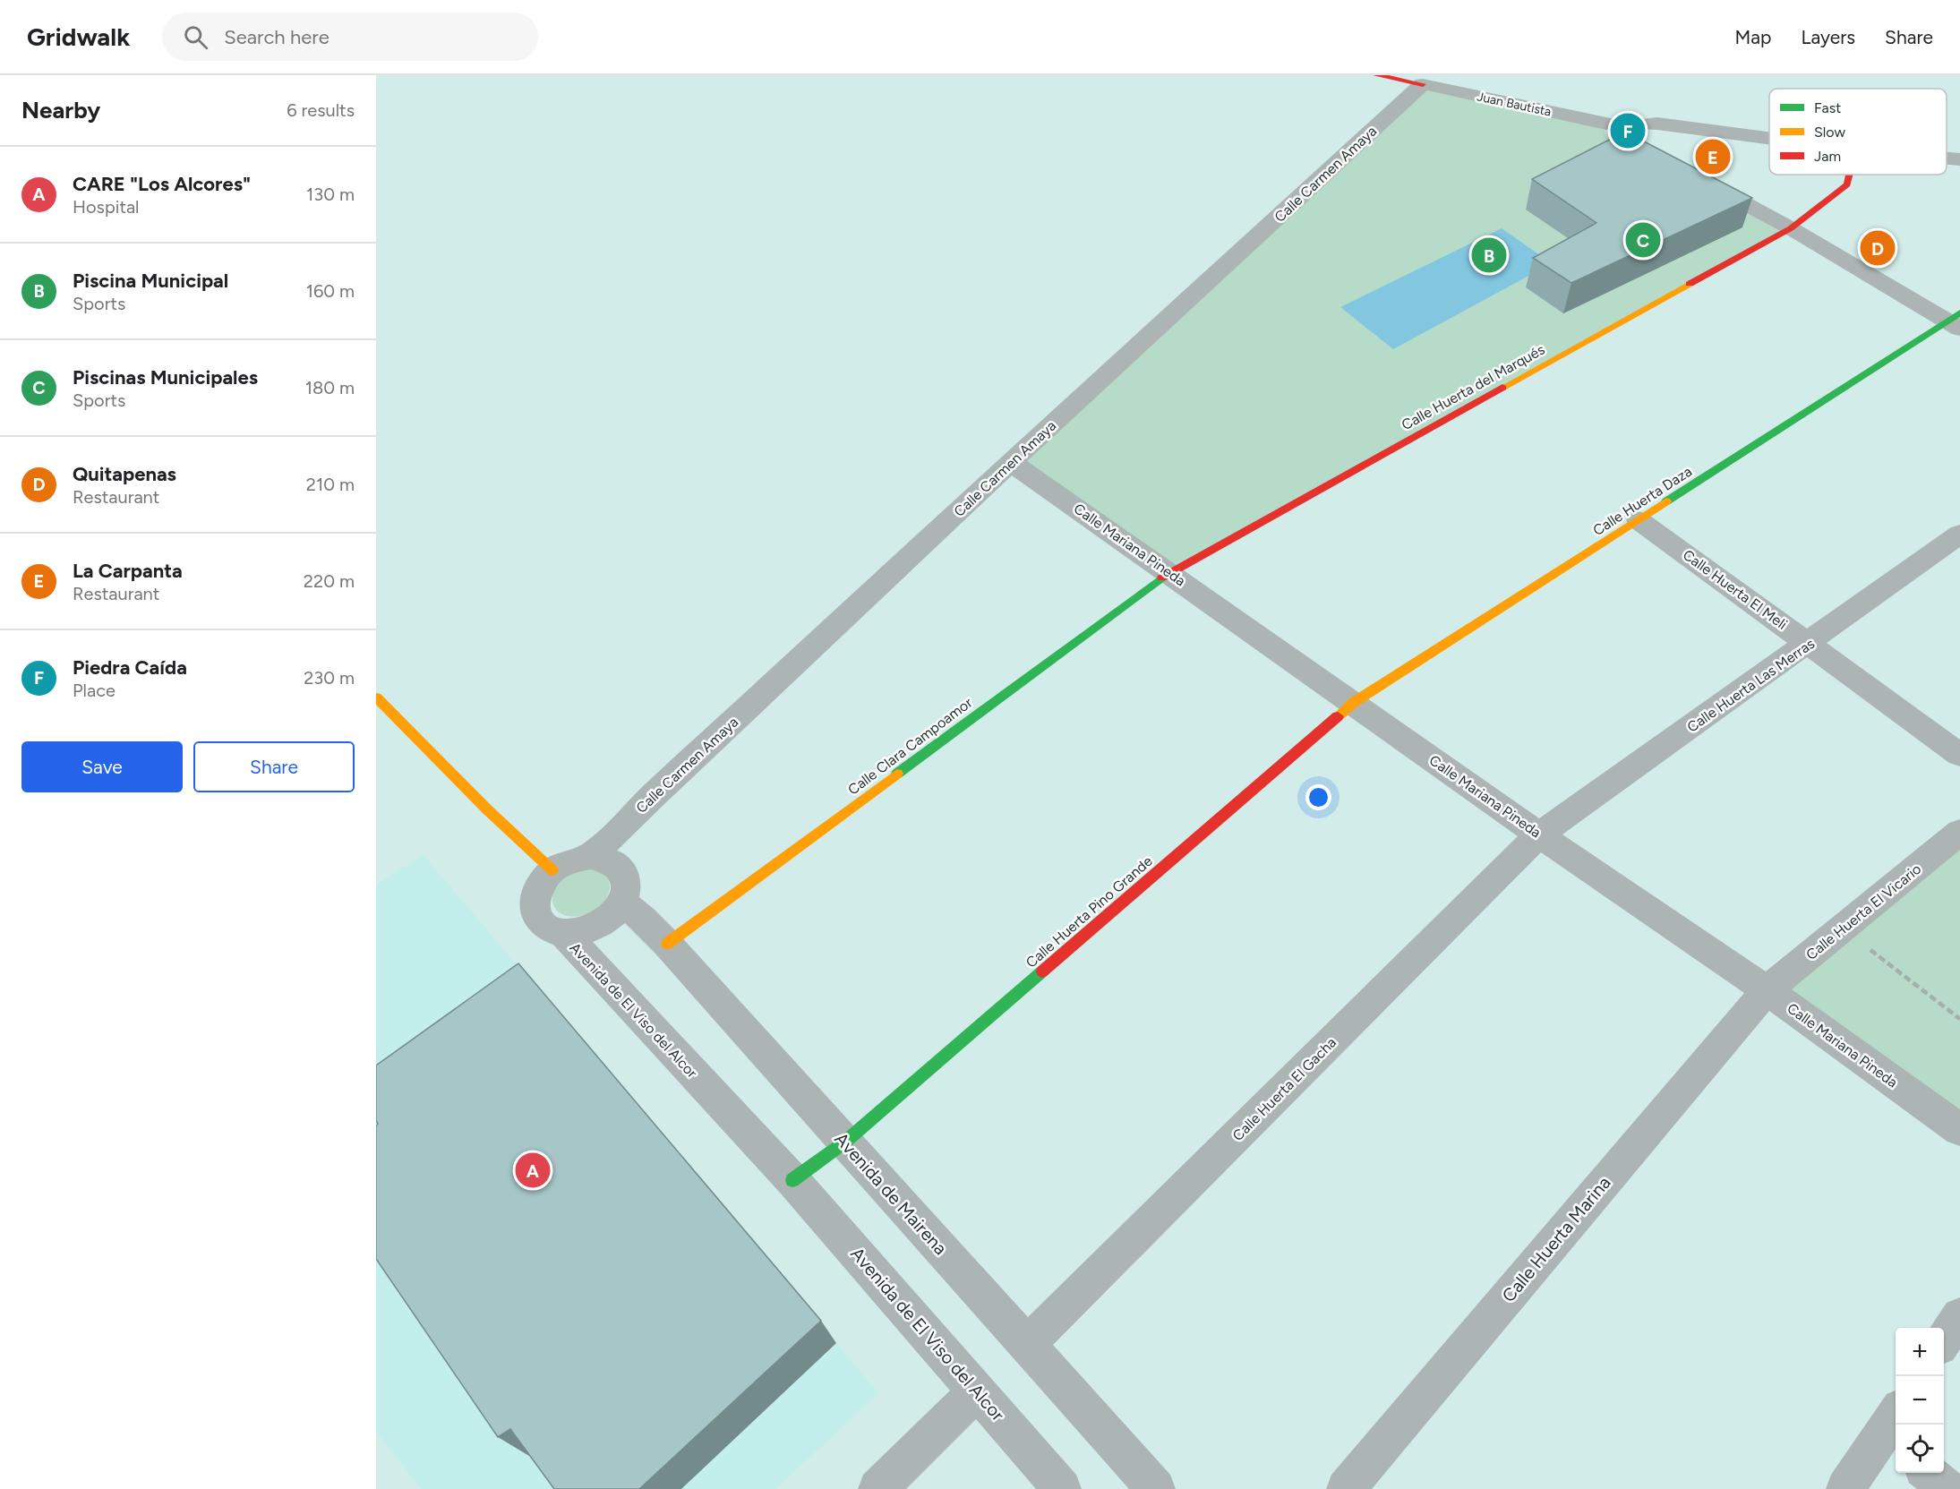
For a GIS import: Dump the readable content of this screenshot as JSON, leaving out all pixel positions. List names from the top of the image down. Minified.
{"streets":{"street":["Juan Bautista","Calle Carmen Amaya","Calle Huerta del Marqués","Calle Huerta Daza","Calle Mariana Pineda","Calle Huerta El Meli","Calle Huerta Las Merras","Calle Clara Campoamor","Calle Huerta Pino Grande","Calle Huerta El Vicario","Avenida de El Viso del Alcor","Calle Huerta El Gacha","Avenida de Mairena","Calle Huerta Marina"]},"crossings":[["Juan Bautista","Calle Carmen Amaya"],["Calle Carmen Amaya","Calle Mariana Pineda"],["Calle Carmen Amaya","Avenida de El Viso del Alcor"],["Calle Carmen Amaya","Avenida de Mairena"],["Calle Huerta del Marqués","Calle Mariana Pineda"],["Calle Huerta del Marqués","Calle Clara Campoamor"],["Calle Huerta Daza","Calle Mariana Pineda"],["Calle Huerta Daza","Calle Huerta El Meli"],["Calle Huerta Daza","Calle Huerta Pino Grande"],["Calle Mariana Pineda","Calle Huerta Las Merras"],["Calle Mariana Pineda","Calle Clara Campoamor"],["Calle Mariana Pineda","Calle Huerta Pino Grande"],["Calle Mariana Pineda","Calle Huerta El Vicario"],["Calle Mariana Pineda","Calle Huerta El Gacha"],["Calle Mariana Pineda","Calle Huerta Marina"],["Calle Huerta El Meli","Calle Huerta Las Merras"],["Calle Huerta Las Merras","Calle Huerta El Gacha"],["Calle Clara Campoamor","Avenida de Mairena"],["Calle Huerta Pino Grande","Avenida de Mairena"],["Calle Huerta El Vicario","Calle Huerta Marina"],["Avenida de El Viso del Alcor","Avenida de Mairena"],["Calle Huerta El Gacha","Avenida de Mairena"]],"legend":["Fast","Slow","Jam"],"page":{"header":"Gridwalk","search":"Search here","nav":["Map","Layers","Share"],"heading":["Nearby","6 results"],"pins":["F","E","C","D","B","A"],"list":[{"mark":"A","name":"CARE \"Los Alcores\"","note":"Hospital","value":"130 m"},{"mark":"B","name":"Piscina Municipal","note":"Sports","value":"160 m"},{"mark":"C","name":"Piscinas Municipales","note":"Sports","value":"180 m"},{"mark":"D","name":"Quitapenas","note":"Restaurant","value":"210 m"},{"mark":"E","name":"La Carpanta","note":"Restaurant","value":"220 m"},{"mark":"F","name":"Piedra Caída","note":"Place","value":"230 m"}],"buttons":["Save","Share"],"map_buttons":["+","−"]}}
